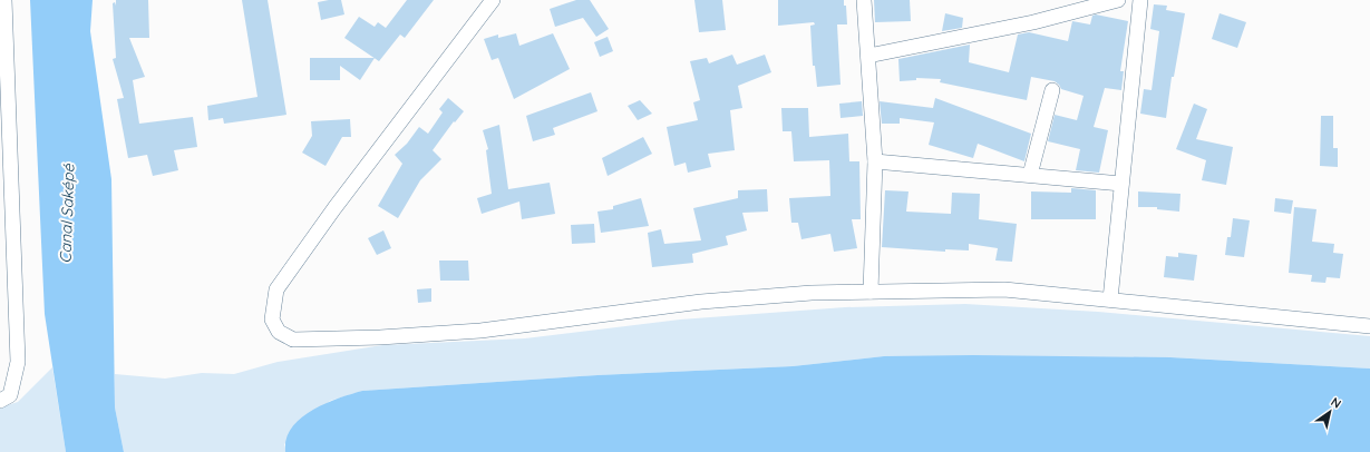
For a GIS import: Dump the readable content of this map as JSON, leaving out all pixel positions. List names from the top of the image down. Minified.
{"water":["Canal Saképé"],"north":"top right"}
